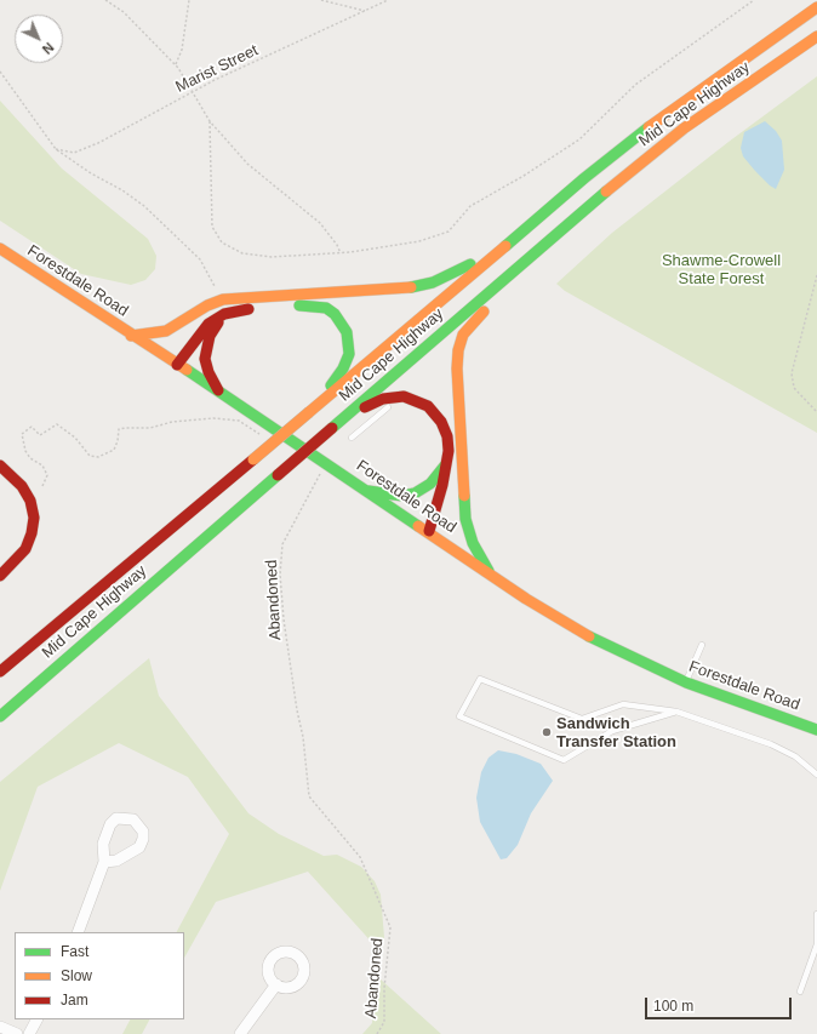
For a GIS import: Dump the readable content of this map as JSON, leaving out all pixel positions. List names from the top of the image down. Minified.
{"streets":{"main road":["Mid Cape Highway","Forestdale Road"],"path":["Marist Street","Abandoned"]},"parks":["Shawme-Crowell State Forest"],"places":["Sandwich Transfer Station"],"legend":["Fast","Slow","Jam"],"scale_bar":"100 m","north":"bottom right"}
